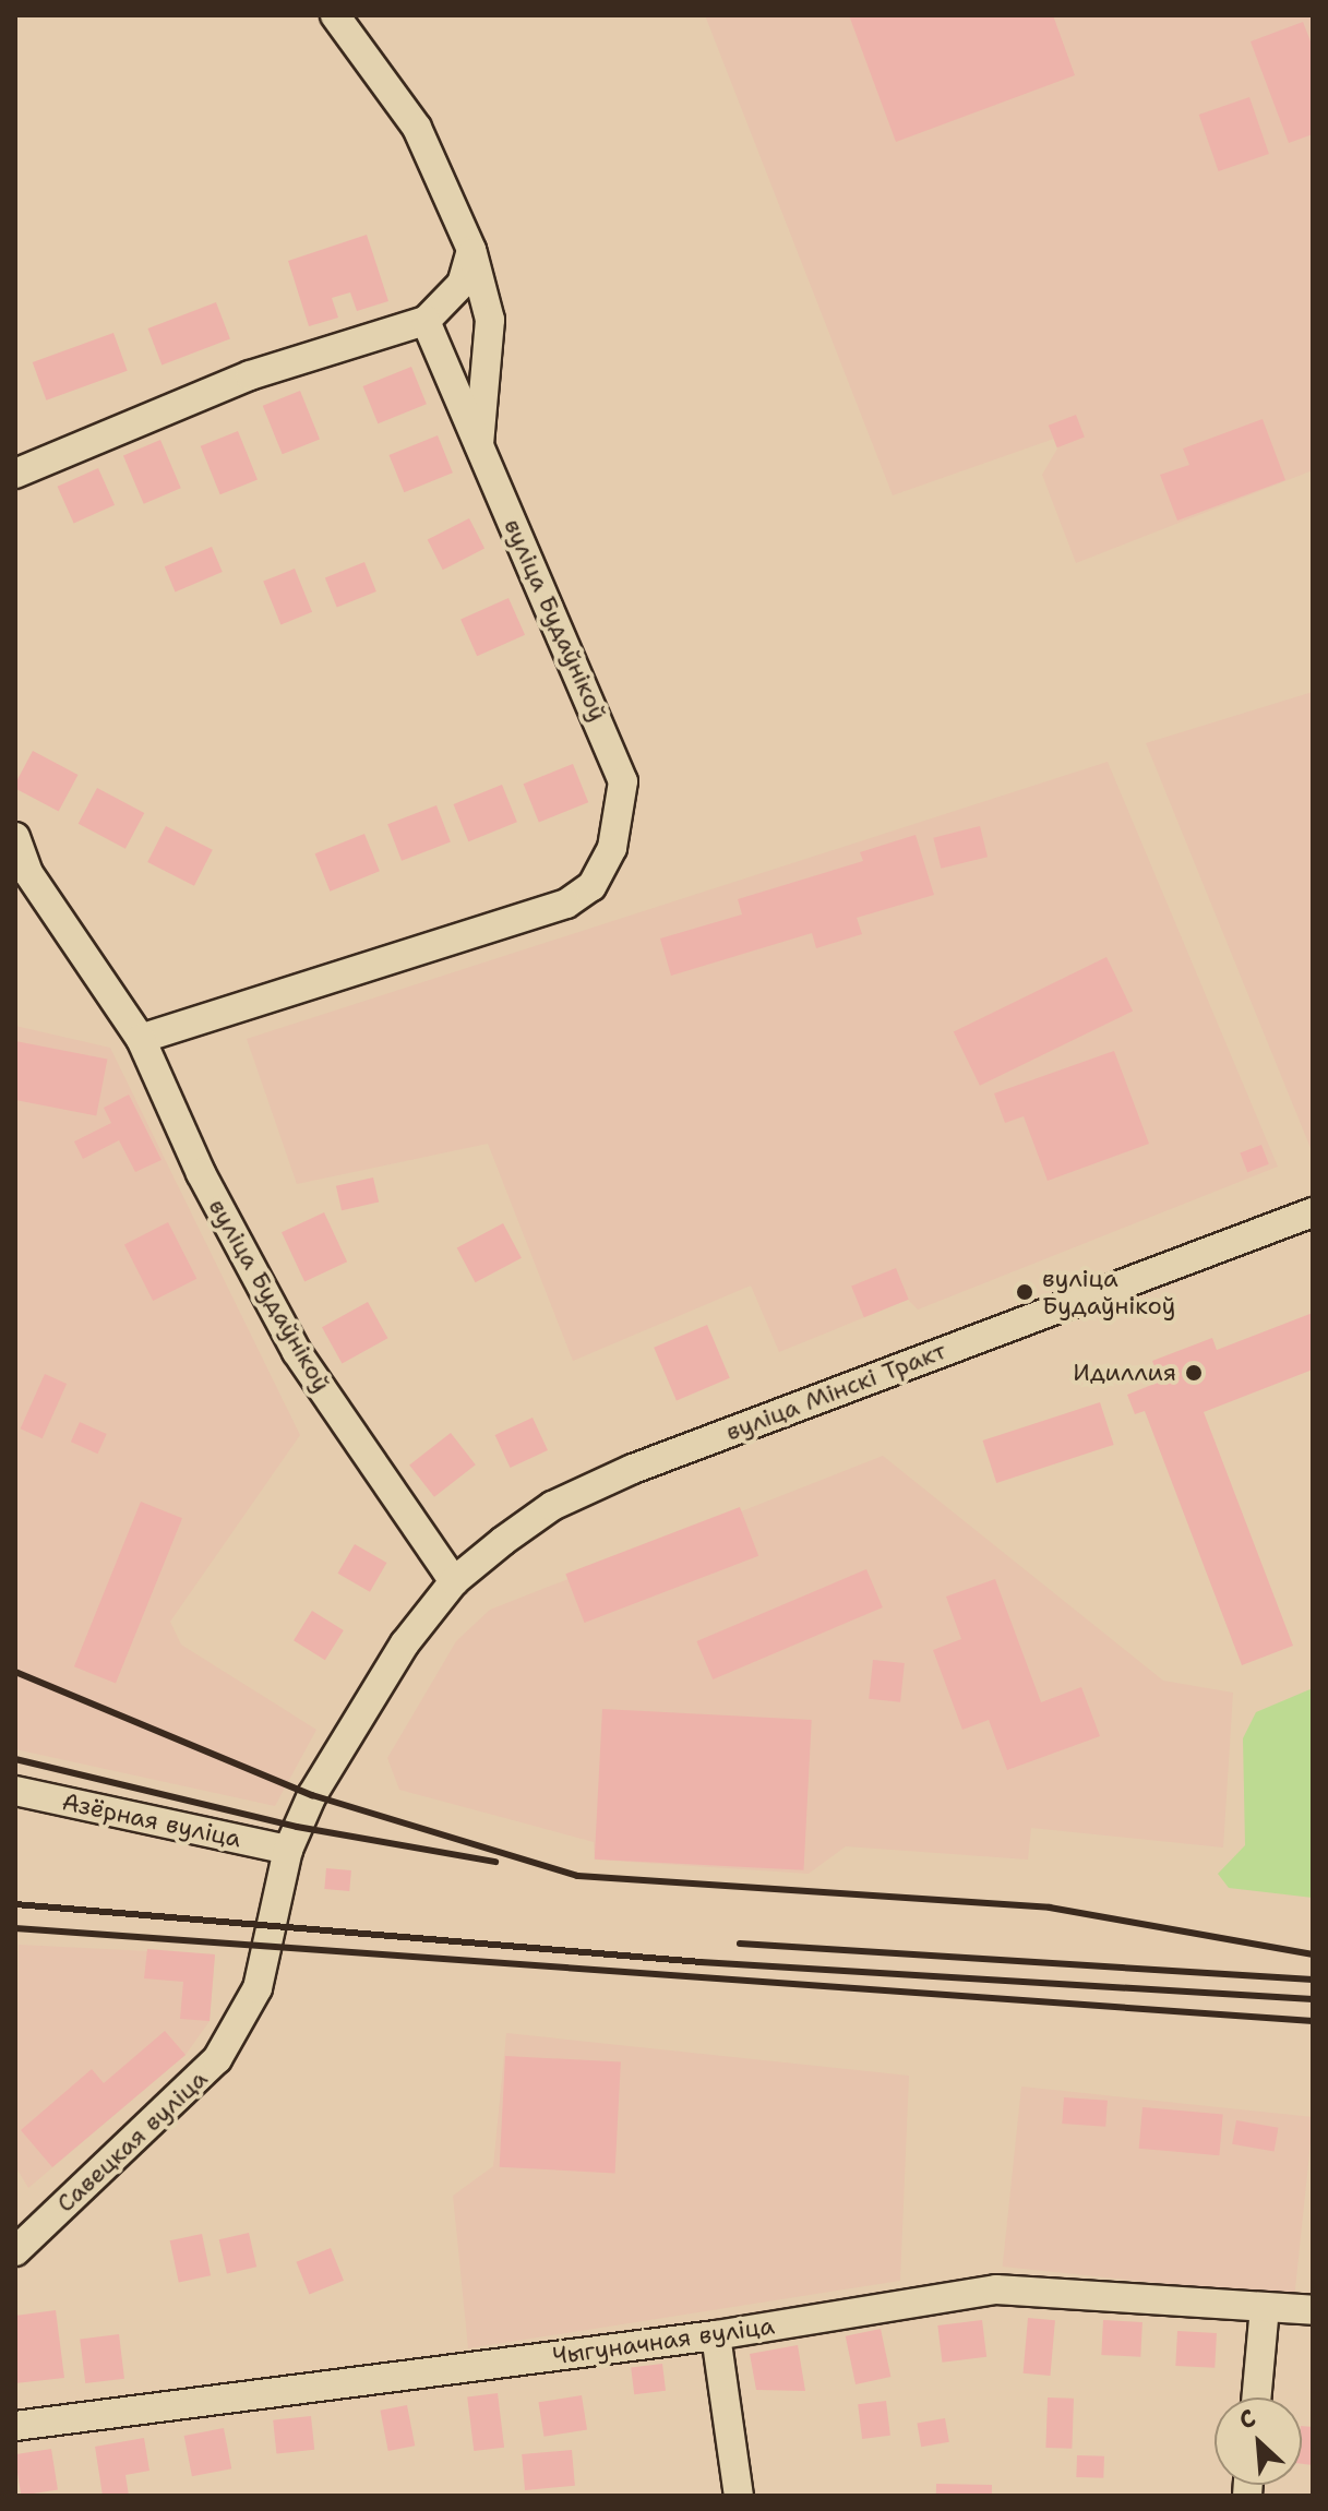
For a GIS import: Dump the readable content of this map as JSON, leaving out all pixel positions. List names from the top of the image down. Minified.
{"streets":{"street":["вуліца Будаўнікоў","вуліца Мінскі Тракт","Азёрная вуліца","Савецкая вуліца","Чыгуначная вуліца"]},"crossings":[["вуліца Будаўнікоў","вуліца Мінскі Тракт"],["вуліца Мінскі Тракт","Савецкая вуліца"],["Азёрная вуліца","Савецкая вуліца"]],"places":["вуліца Будаўнікоў","Идиллия"],"north":"top left"}
